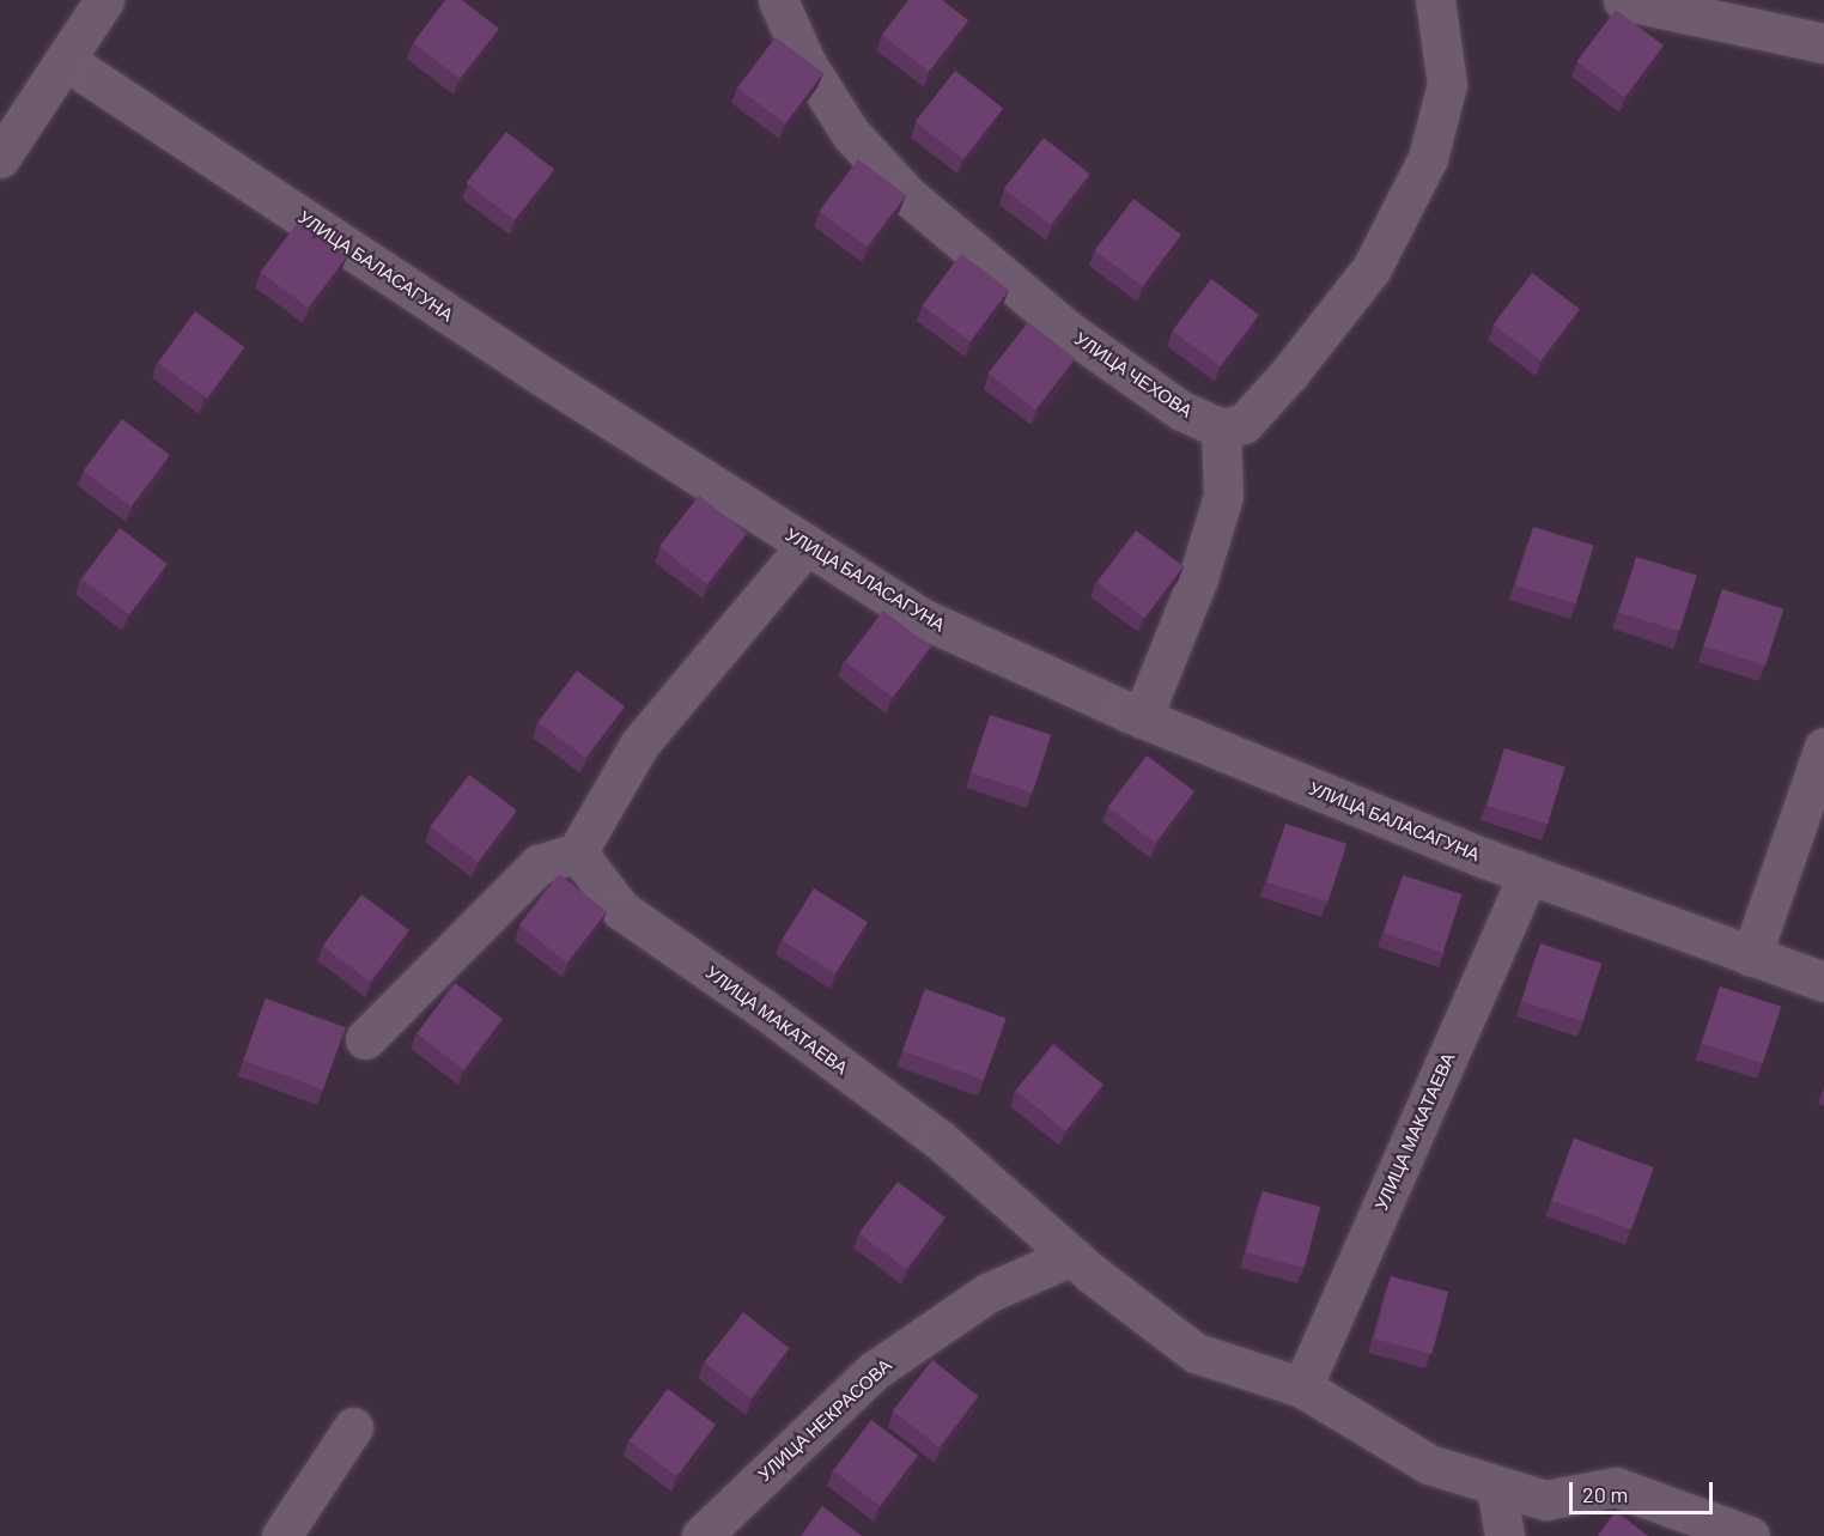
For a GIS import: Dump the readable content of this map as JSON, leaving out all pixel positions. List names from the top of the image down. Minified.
{"streets":{"street":["УЛИЦА БАЛАСАГУНА","УЛИЦА ЧЕХОВА","УЛИЦА МАКАТАЕВА","УЛИЦА НЕКРАСОВА"]},"crossings":[["УЛИЦА БАЛАСАГУНА","УЛИЦА МАКАТАЕВА"],["УЛИЦА МАКАТАЕВА","УЛИЦА НЕКРАСОВА"]],"scale_bar":"20 m"}
